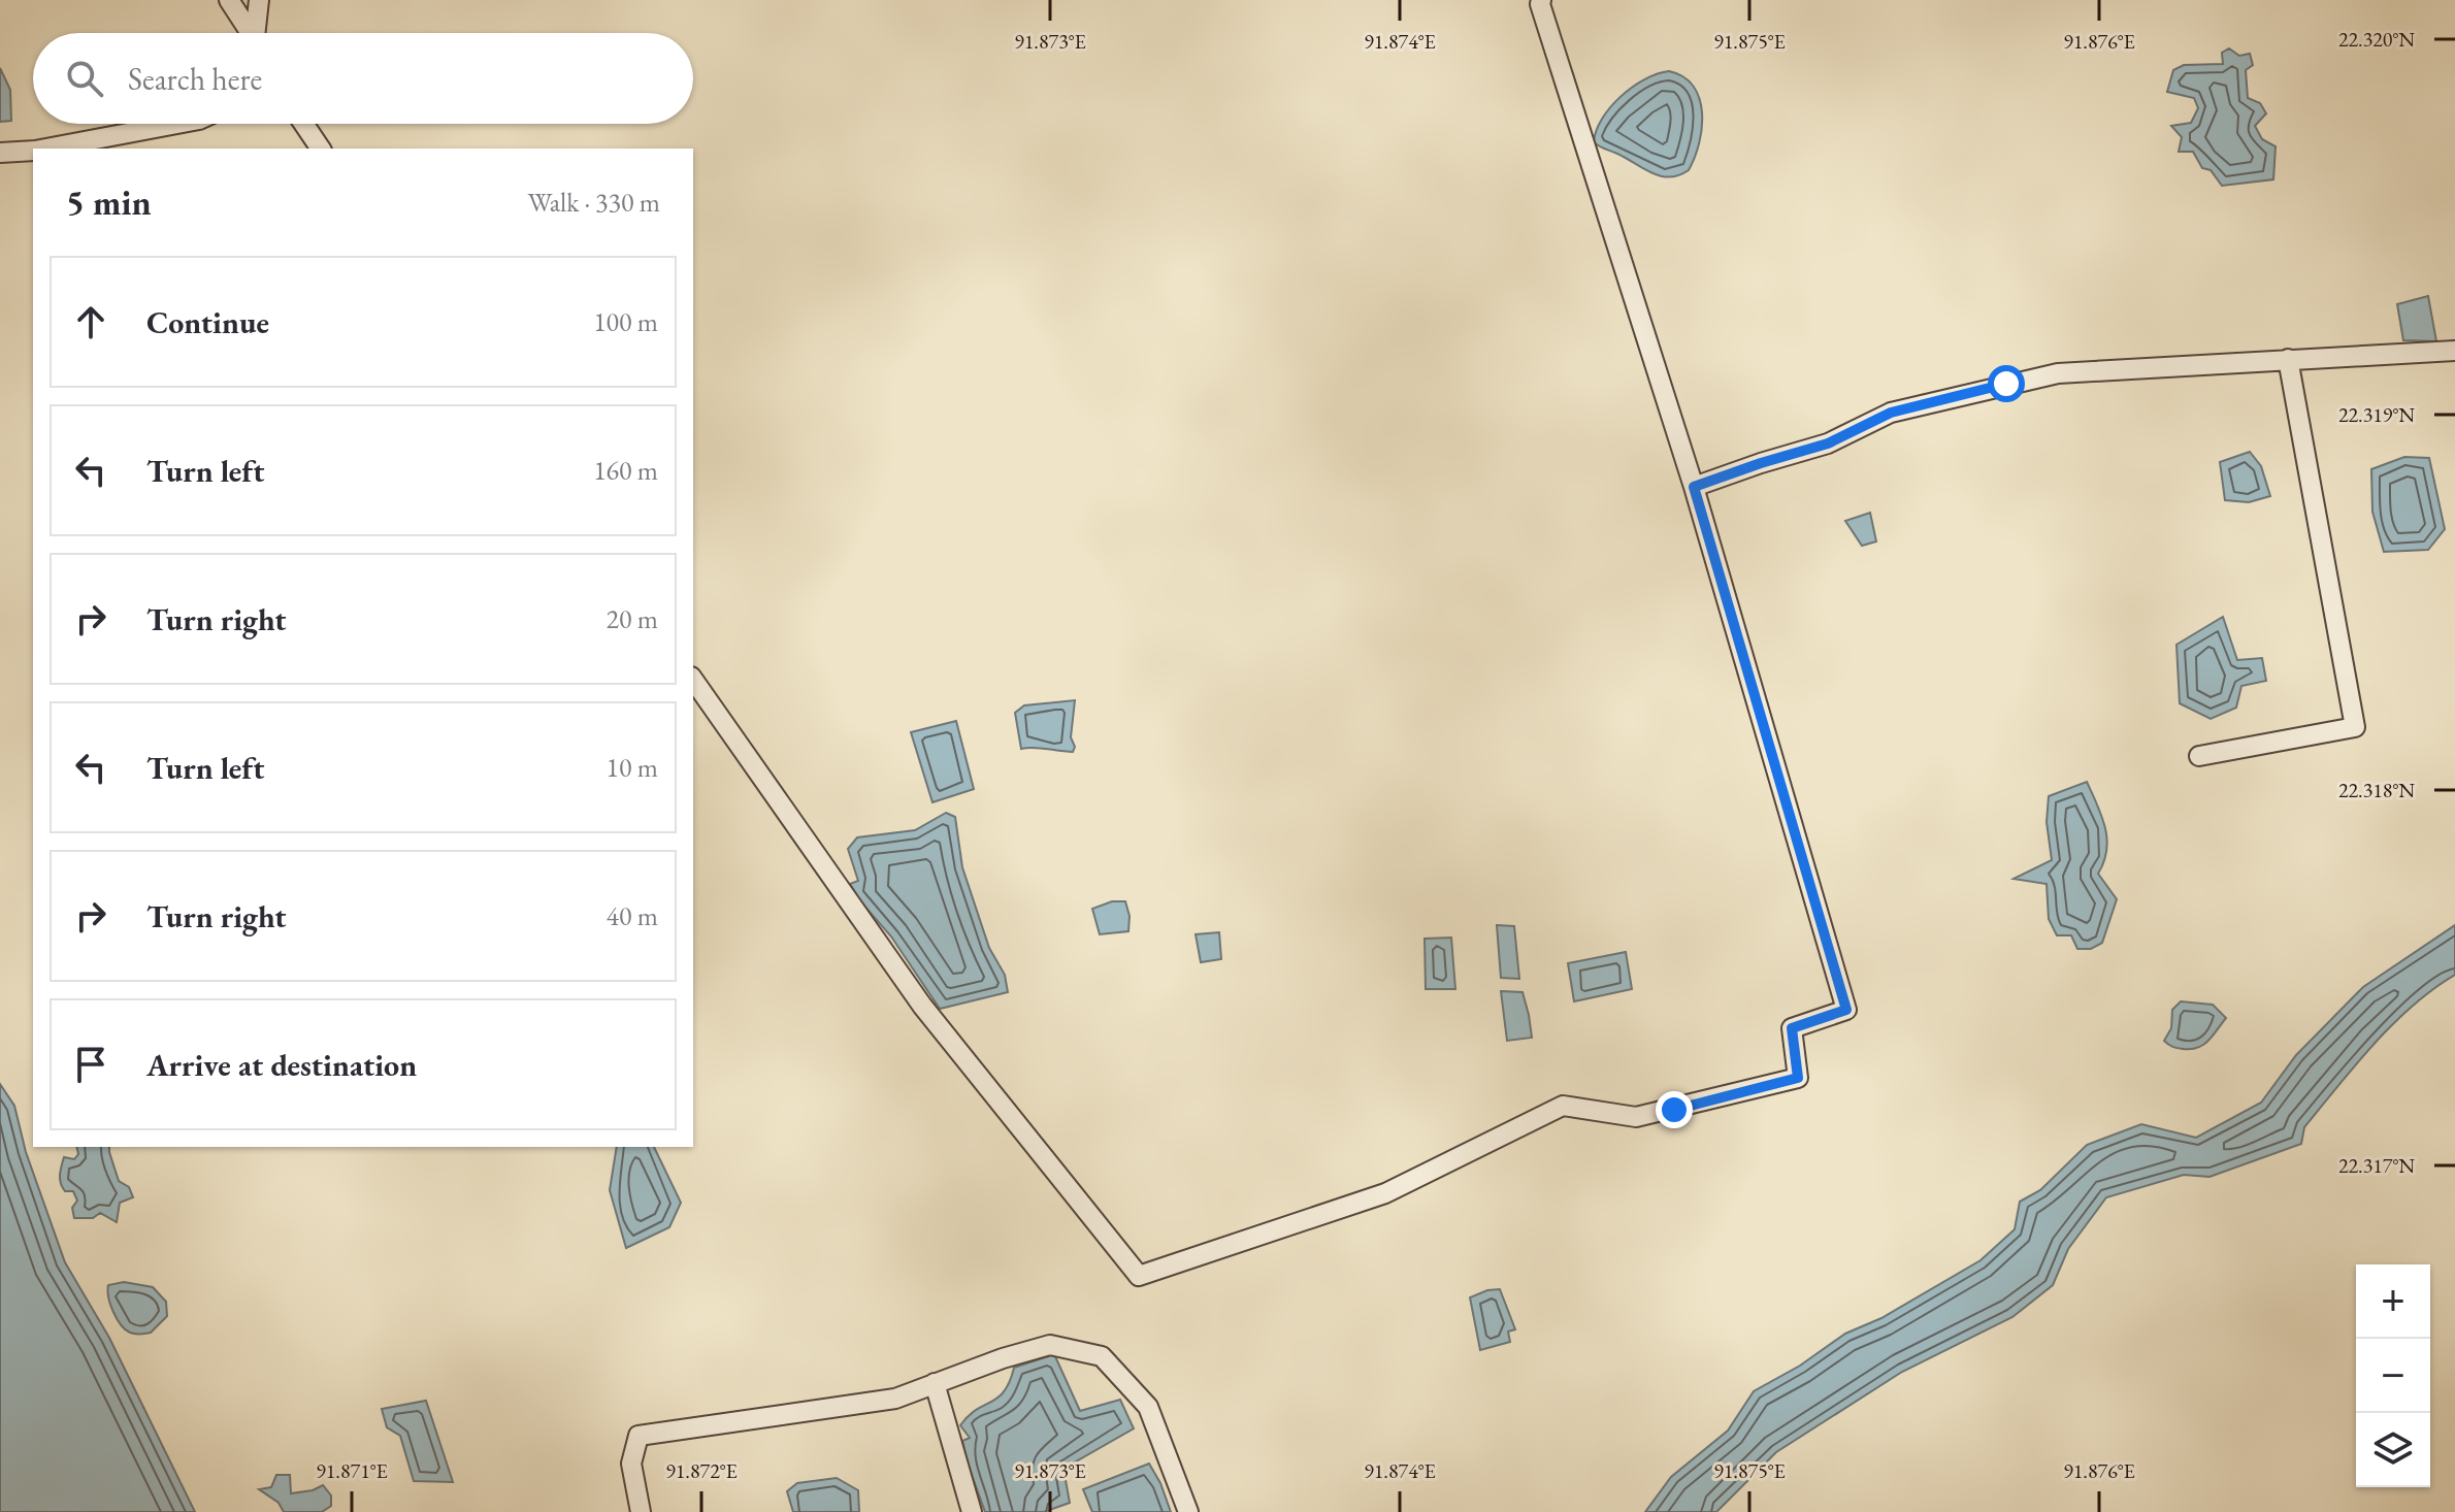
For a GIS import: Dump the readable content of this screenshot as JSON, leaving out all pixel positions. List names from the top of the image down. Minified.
{"page":{"search":"Search here","heading":["5 min","Walk · 330 m"],"list":[["Continue","100 m"],["Turn left","160 m"],["Turn right","20 m"],["Turn left","10 m"],["Turn right","40 m"],"Arrive at destination"],"map_buttons":["+","−"]},"coordinates":["22.320°N","91.873°E","91.874°E","91.875°E","91.876°E","22.319°N","22.318°N","22.317°N","91.871°E","91.872°E"]}
